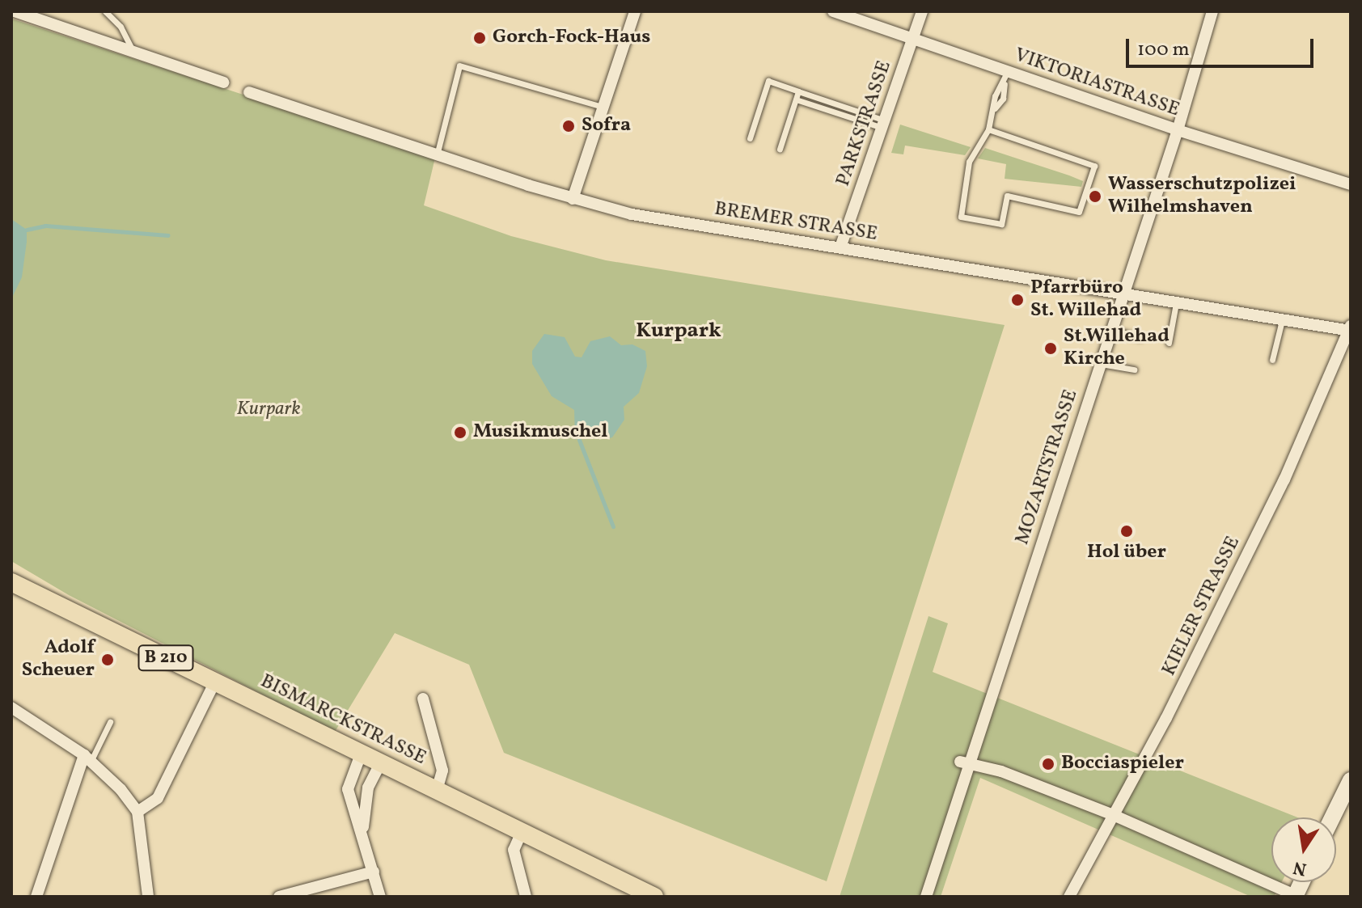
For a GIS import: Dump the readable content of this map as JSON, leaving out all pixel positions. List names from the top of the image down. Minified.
{"streets":{"main road":["B 210","BISMARCKSTRASSE"],"street":["VIKTORIASTRASSE","PARKSTRASSE","BREMER STRASSE","MOZARTSTRASSE","KIELER STRASSE"]},"crossings":[["VIKTORIASTRASSE","PARKSTRASSE"],["VIKTORIASTRASSE","MOZARTSTRASSE"],["PARKSTRASSE","BREMER STRASSE"],["BREMER STRASSE","MOZARTSTRASSE"],["BREMER STRASSE","KIELER STRASSE"]],"districts":["Kurpark"],"parks":["Kurpark"],"places":["Gorch-Fock-Haus","Sofra","Wasserschutzpolizei Wilhelmshaven","Pfarrbüro St. Willehad","St.Willehad Kirche","Musikmuschel","Hol über","Adolf Scheuer","Bocciaspieler"],"scale_bar":"100 m","north":"bottom"}
